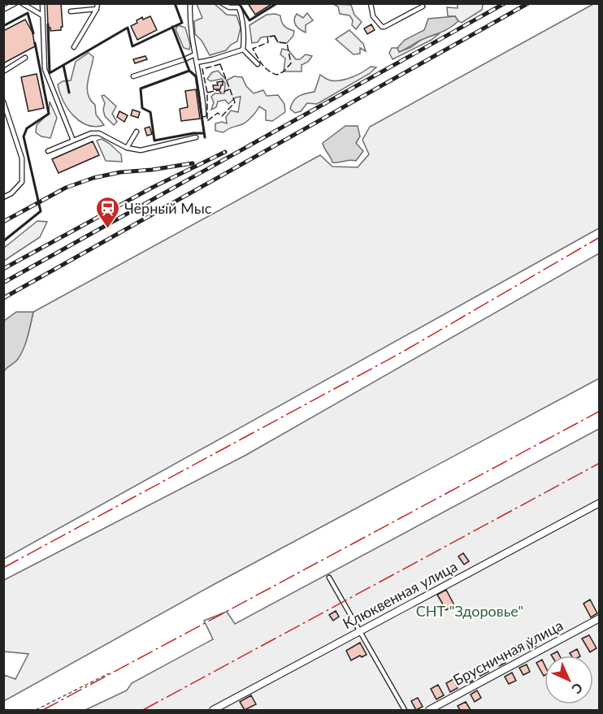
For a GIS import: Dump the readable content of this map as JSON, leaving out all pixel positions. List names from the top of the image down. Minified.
{"streets":{"street":["Клюквенная улица","Брусничная улица"]},"parks":["СНТ \"Здоровье\""],"places":{"station":["Чёрный Мыс"]},"north":"bottom right"}
